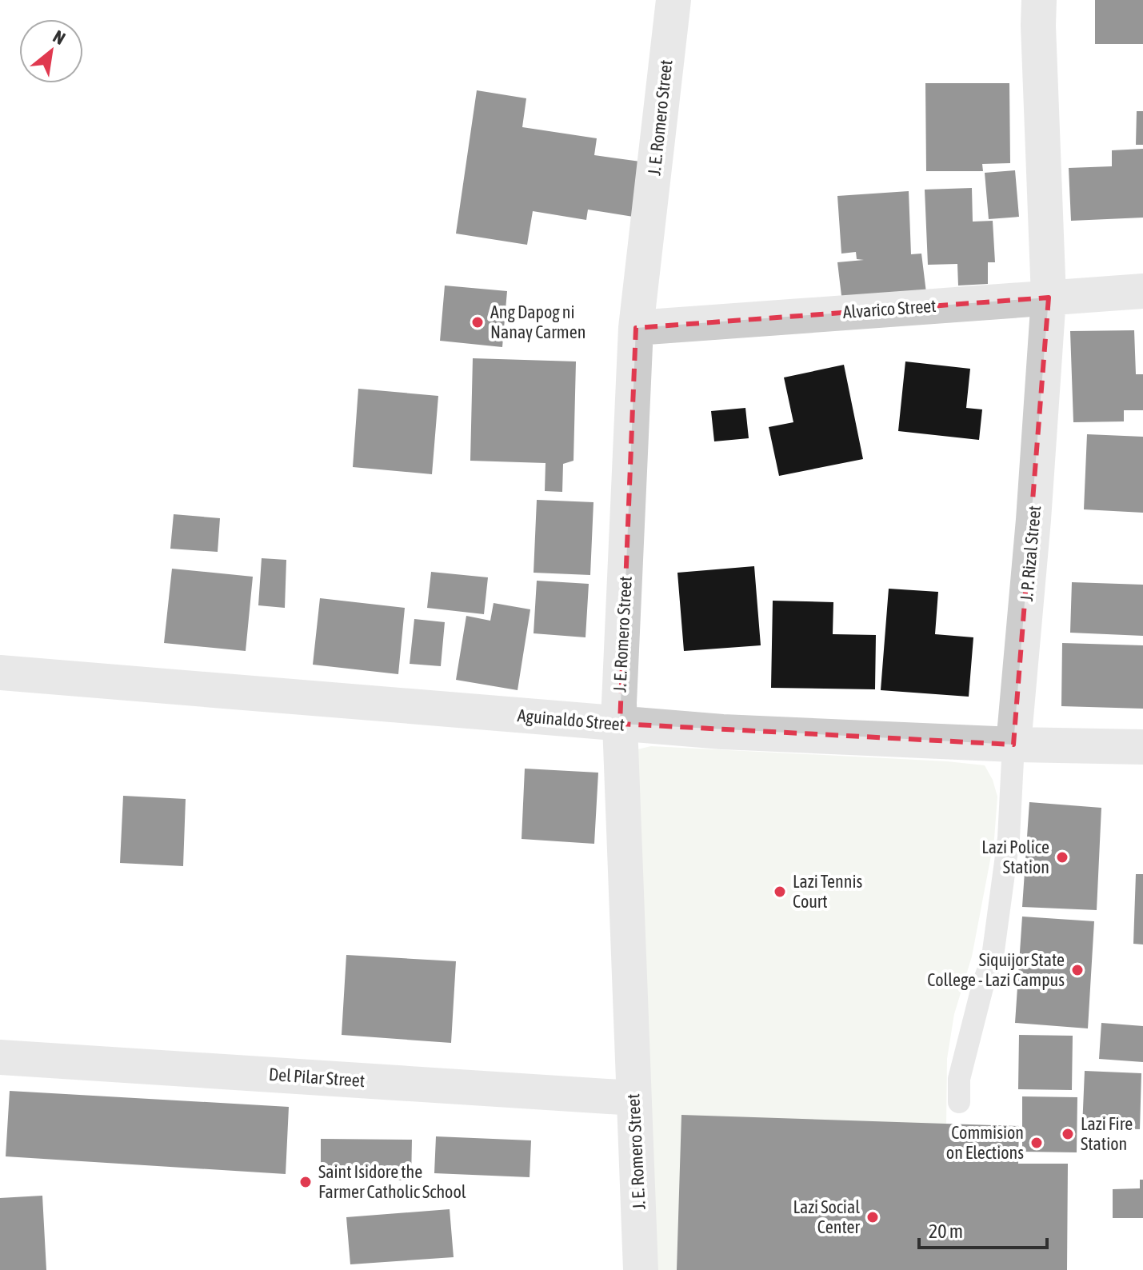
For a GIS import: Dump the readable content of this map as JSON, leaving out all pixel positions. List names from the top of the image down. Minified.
{"streets":{"street":["J. E. Romero Street","Alvarico Street","J. P. Rizal Street","Aguinaldo Street","Del Pilar Street"]},"crossings":[["J. E. Romero Street","Alvarico Street"],["J. E. Romero Street","Aguinaldo Street"],["J. E. Romero Street","Del Pilar Street"],["Alvarico Street","J. P. Rizal Street"],["J. P. Rizal Street","Aguinaldo Street"]],"places":["Ang Dapog ni Nanay Carmen","Lazi Police Station","Lazi Tennis Court","Siquijor State College - Lazi Campus","Lazi Fire Station","Commision on Elections","Saint Isidore the Farmer Catholic School","Lazi Social Center"],"scale_bar":"20 m","north":"top right"}
